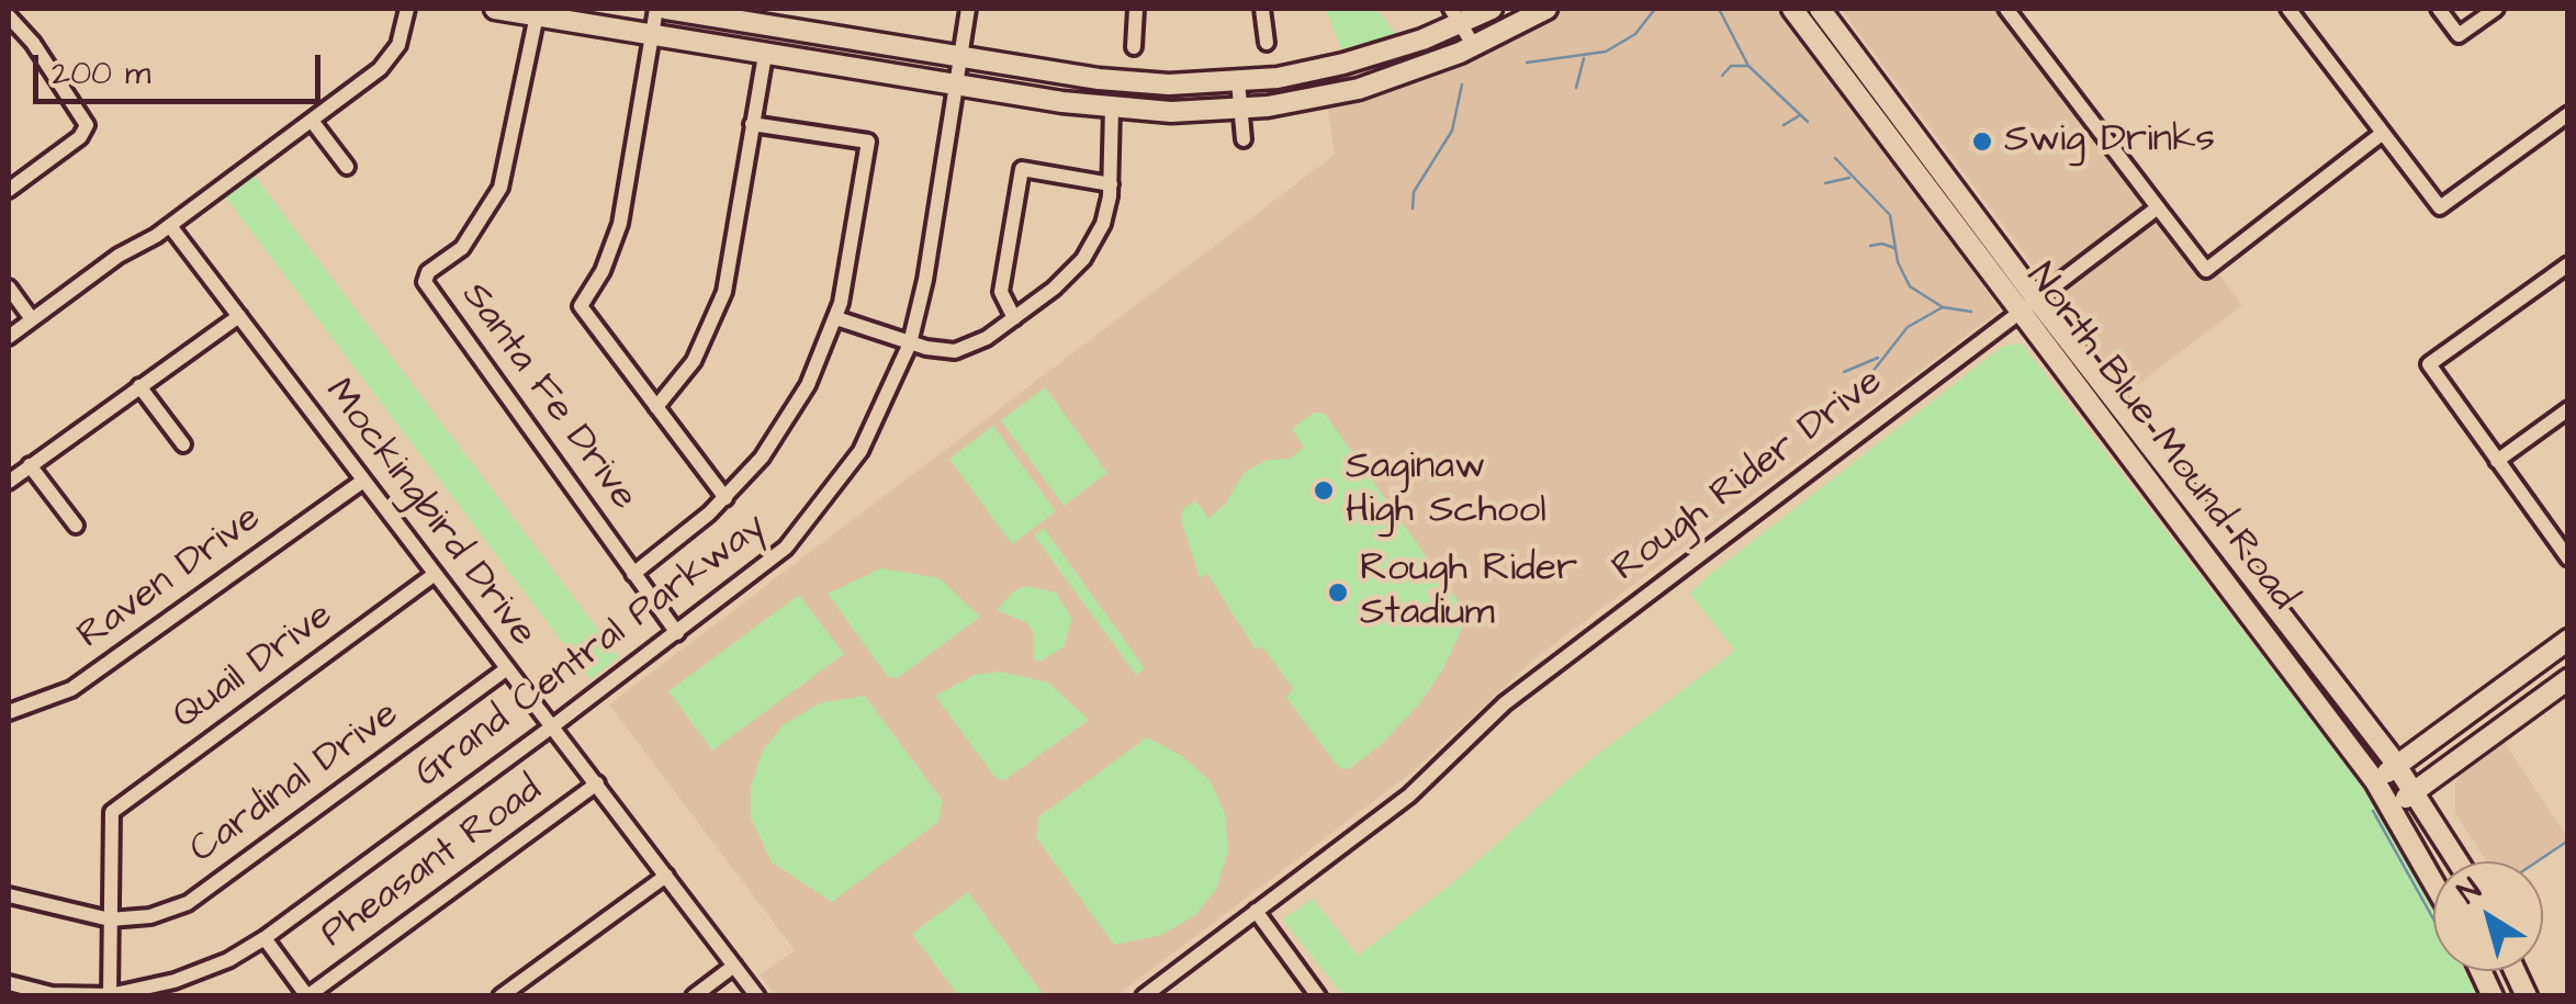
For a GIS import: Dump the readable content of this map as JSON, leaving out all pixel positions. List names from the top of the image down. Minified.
{"streets":{"main road":["North Blue Mound Road"],"street":["Santa Fe Drive","Rough Rider Drive","Mockingbird Drive","Raven Drive","Grand Central Parkway","Quail Drive","Cardinal Drive","Pheasant Road"]},"crossings":[["Santa Fe Drive","Grand Central Parkway"],["North Blue Mound Road","Rough Rider Drive"],["Mockingbird Drive","Raven Drive"],["Mockingbird Drive","Grand Central Parkway"],["Mockingbird Drive","Quail Drive"],["Mockingbird Drive","Cardinal Drive"],["Mockingbird Drive","Pheasant Road"],["Quail Drive","Cardinal Drive"]],"places":["Swig Drinks","Saginaw High School","Rough Rider Stadium"],"scale_bar":"200 m","north":"top left"}
